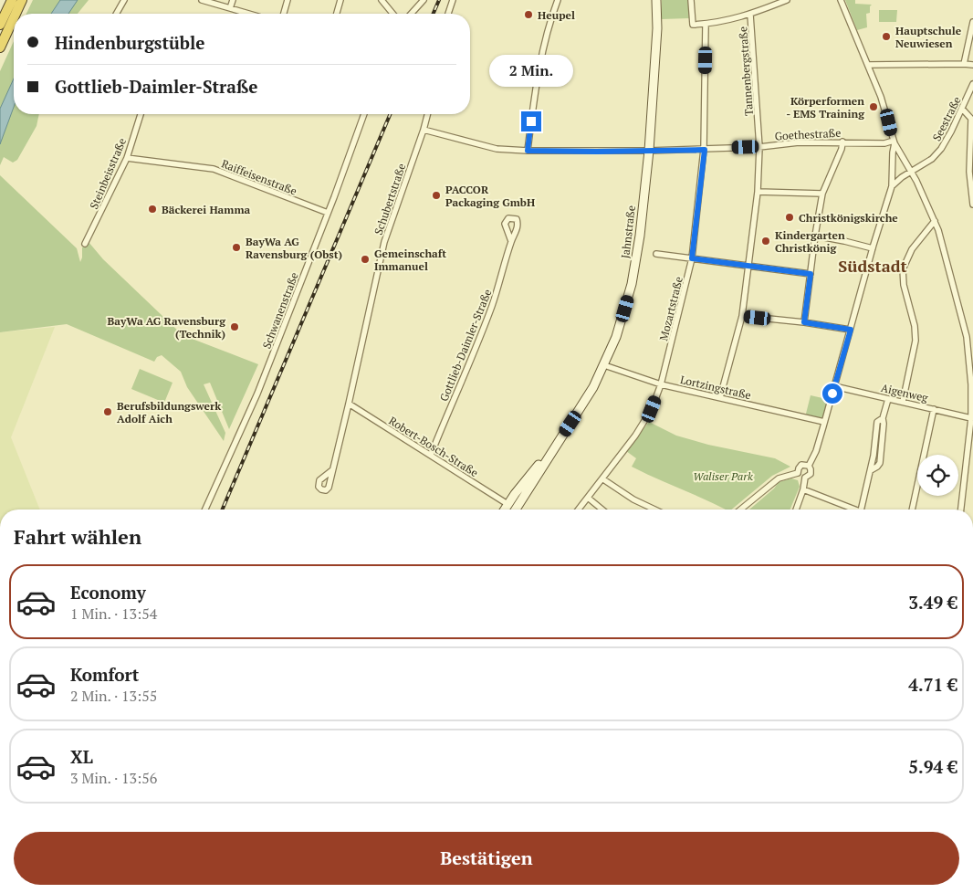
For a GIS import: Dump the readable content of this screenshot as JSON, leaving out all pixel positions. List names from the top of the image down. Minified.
{"streets":{"main road":["Jahnstraße"],"street":["Tannenbergstraße","Seestraße","Goethestraße","Steinbeisstraße","Raiffeisenstraße","Schubertstraße","Mozartstraße","Schwanenstraße","Gottlieb-Daimler-Straße","Lortzingstraße","Aigenweg","Robert-Bosch-Straße"]},"crossings":[["Tannenbergstraße","Goethestraße"],["Tannenbergstraße","Lortzingstraße"],["Goethestraße","Schubertstraße"],["Goethestraße","Jahnstraße"],["Goethestraße","Mozartstraße"],["Steinbeisstraße","Raiffeisenstraße"],["Raiffeisenstraße","Schwanenstraße"],["Schubertstraße","Robert-Bosch-Straße"],["Jahnstraße","Lortzingstraße"],["Jahnstraße","Robert-Bosch-Straße"],["Mozartstraße","Lortzingstraße"],["Gottlieb-Daimler-Straße","Robert-Bosch-Straße"]],"districts":["Südstadt"],"parks":["Waliser Park"],"places":["Heupel","Hauptschule Neuwiesen","Körperformen - EMS Training","PACCOR Packaging GmbH","Bäckerei Hamma","Christkönigskirche","Kindergarten Christkönig","BayWa AG Ravensburg (Obst)","Gemeinschaft Immanuel","BayWa AG Ravensburg (Technik)","Berufsbildungswerk Adolf Aich"],"page":{"banner":["Hindenburgstüble","Gottlieb-Daimler-Straße"],"bubble":"2 Min.","heading":"Fahrt wählen","list":[{"name":"Economy","note":"1 Min. · 13:54","value":"3.49 €"},{"name":"Komfort","note":"2 Min. · 13:55","value":"4.71 €"},{"name":"XL","note":"3 Min. · 13:56","value":"5.94 €"}],"buttons":"Bestätigen"}}
